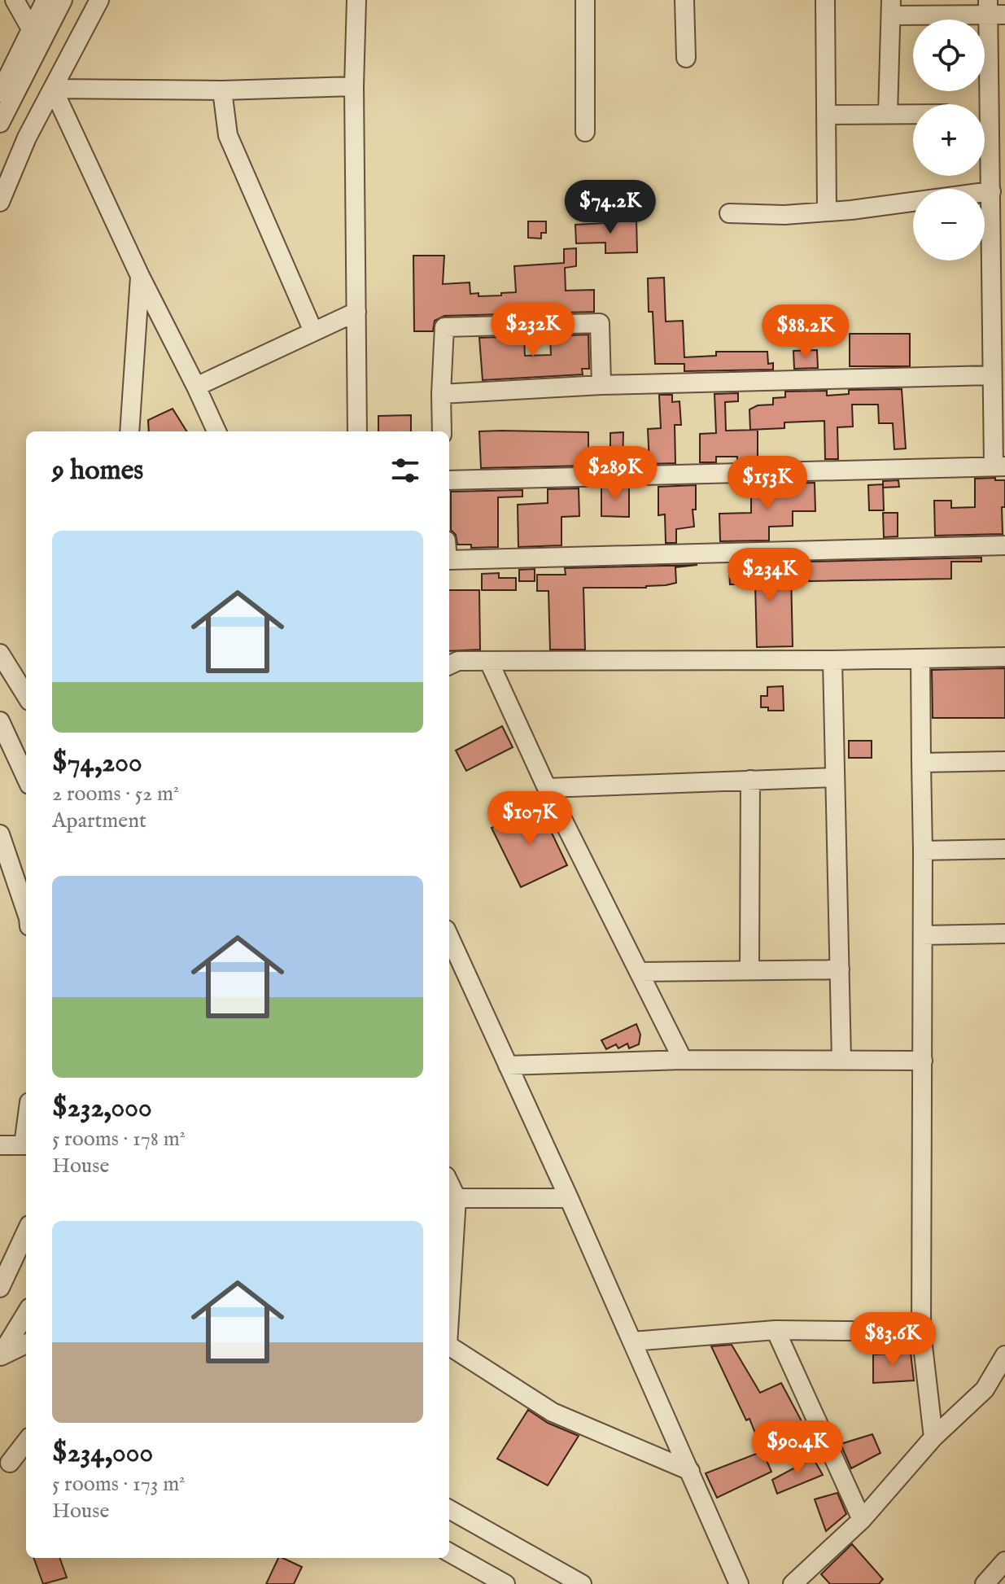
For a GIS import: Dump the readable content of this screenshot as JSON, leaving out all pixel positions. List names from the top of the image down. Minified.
{"page":{"map_buttons":["+","−"],"price":["$74.2K","$232K","$88.2K","$289K","$153K","$234K","$107K","$83.6K","$90.4K"],"heading":"9 homes","list":[{"name":"$74,200","note":"2 rooms · 52 m² · Apartment"},{"name":"$232,000","note":"5 rooms · 178 m² · House"},{"name":"$234,000","note":"5 rooms · 173 m² · House"}]}}
